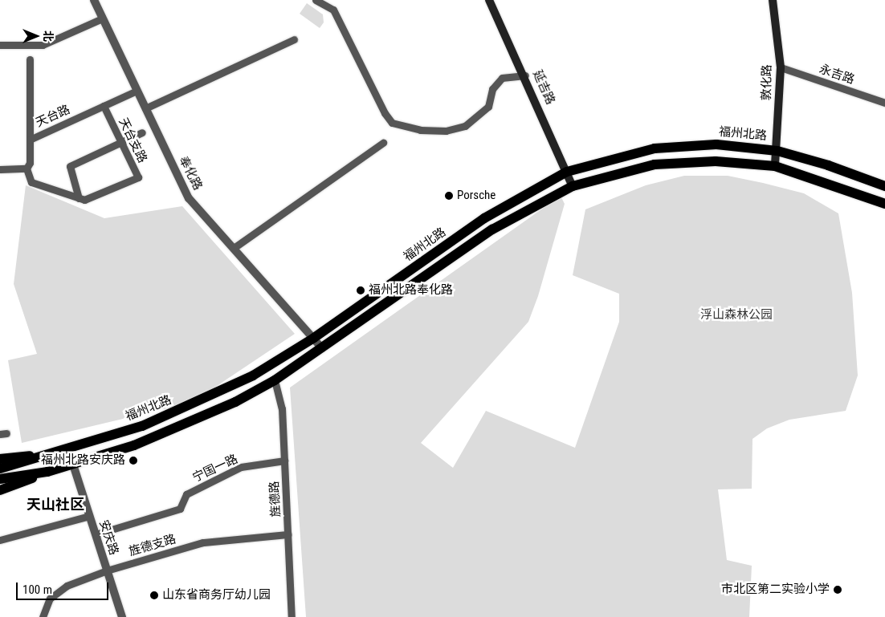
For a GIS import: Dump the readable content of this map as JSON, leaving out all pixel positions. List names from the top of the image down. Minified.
{"streets":{"main road":["敦化路","延吉路","福州北路"],"street":["永吉路","天台路","天台支路","奉化路","宁国一路","旌德路","安庆路","旌德支路"]},"crossings":[["永吉路","敦化路"],["敦化路","福州北路"],["延吉路","福州北路"],["天台路","天台支路"],["天台路","奉化路"],["福州北路","奉化路"],["宁国一路","旌德路"],["宁国一路","安庆路"],["旌德路","旌德支路"],["安庆路","旌德支路"]],"districts":["天山社区"],"parks":["浮山森林公园"],"places":["Porsche","福州北路奉化路","福州北路安庆路","市北区第二实验小学","山东省商务厅幼儿园"],"scale_bar":"100 m","north":"right"}
